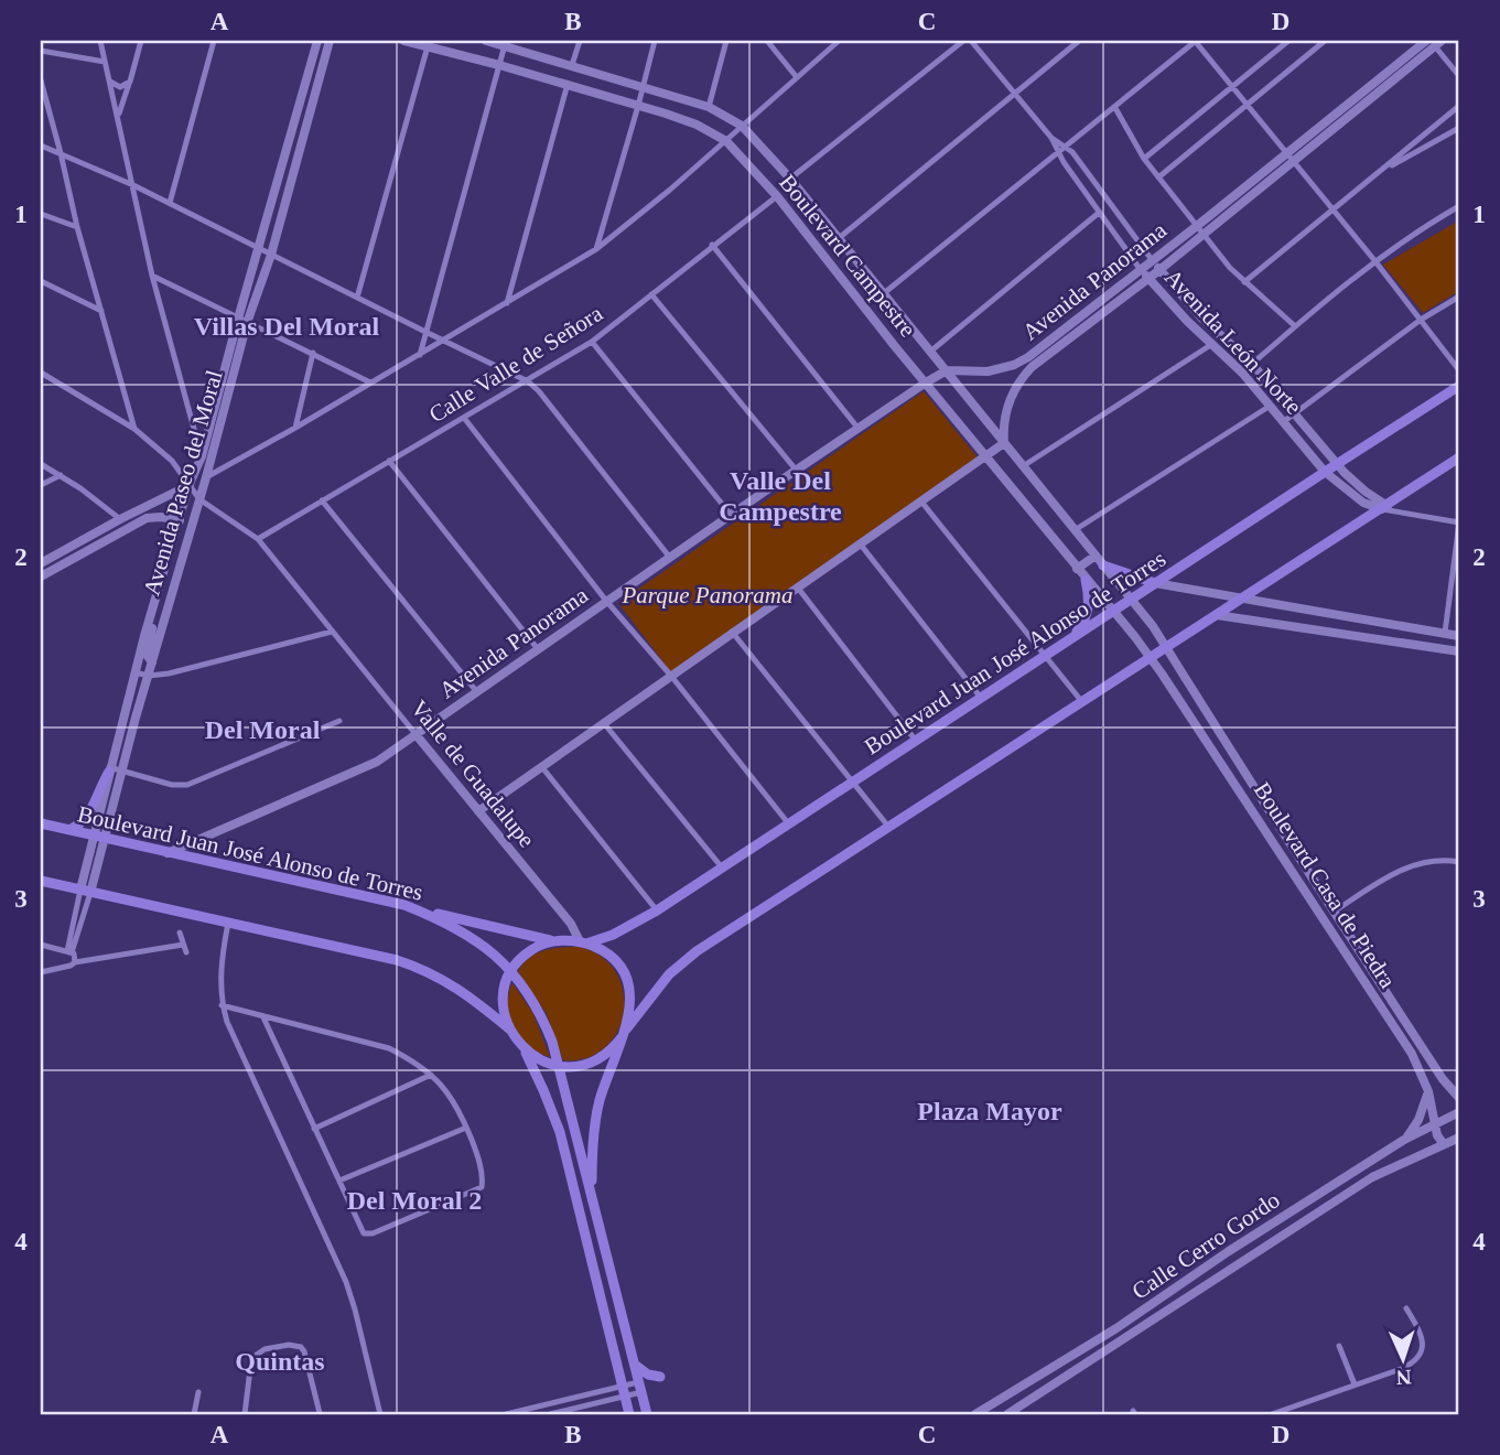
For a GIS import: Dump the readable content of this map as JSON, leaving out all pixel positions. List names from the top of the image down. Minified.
{"streets":{"main road":["Boulevard Juan José Alonso de Torres"],"street":["Boulevard Campestre","Avenida Panorama","Avenida León Norte","Calle Valle de Señora","Avenida Paseo del Moral","Valle de Guadalupe","Boulevard Casa de Piedra","Calle Cerro Gordo"]},"crossings":[["Boulevard Campestre","Avenida Panorama"],["Boulevard Campestre","Calle Valle de Señora"],["Boulevard Campestre","Boulevard Juan José Alonso de Torres"],["Boulevard Campestre","Boulevard Casa de Piedra"],["Avenida Panorama","Avenida León Norte"],["Avenida Panorama","Boulevard Juan José Alonso de Torres"],["Avenida Panorama","Valle de Guadalupe"],["Avenida León Norte","Boulevard Juan José Alonso de Torres"],["Calle Valle de Señora","Valle de Guadalupe"],["Avenida Paseo del Moral","Boulevard Juan José Alonso de Torres"],["Avenida Paseo del Moral","Valle de Guadalupe"],["Boulevard Juan José Alonso de Torres","Valle de Guadalupe"],["Boulevard Casa de Piedra","Calle Cerro Gordo"]],"districts":["Villas Del Moral","Valle Del Campestre","Del Moral","Plaza Mayor","Del Moral 2","Quintas"],"parks":["Parque Panorama"],"north":"bottom","grid":{"columns":["A","B","C","D"],"rows":["1","2","3","4"]}}
